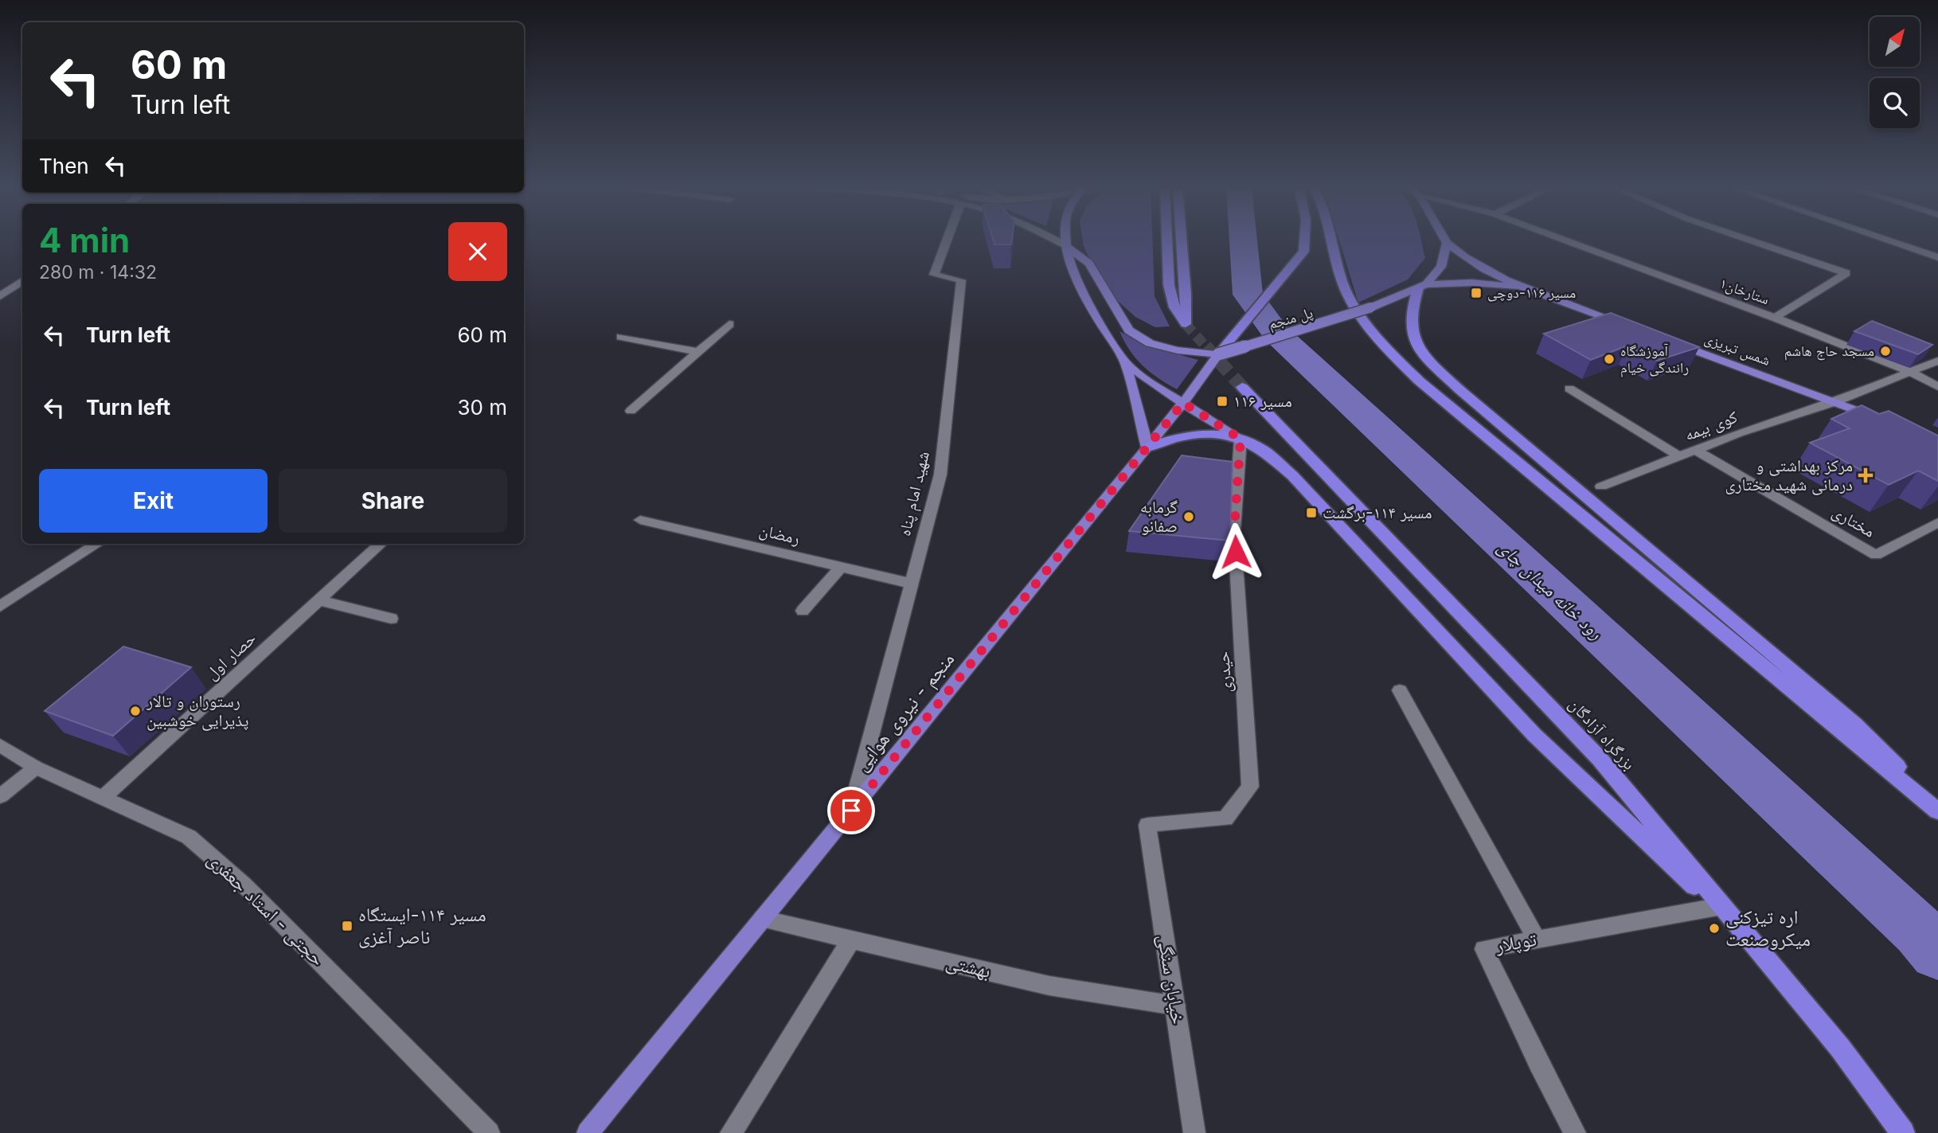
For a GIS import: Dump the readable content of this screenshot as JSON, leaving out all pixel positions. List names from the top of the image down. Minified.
{"streets":{"highway":["بزرگراه آزادگان"],"main road":["پل منجم","شمس تبریزی","منجم - نیروی هوایی"],"street":["ستارخان۱","کوی بیمه","شهید امام پناه","مختاری","رمضان","حصار اول","حیدری","حجتی - استاد جعفری","توپلار","بهشتی","خیابان سنگی"]},"crossings":[["ستارخان۱","کوی بیمه"],["پل منجم","منجم - نیروی هوایی"],["شمس تبریزی","کوی بیمه"],["کوی بیمه","مختاری"],["شهید امام پناه","رمضان"],["شهید امام پناه","منجم - نیروی هوایی"],["حصار اول","حجتی - استاد جعفری"],["حیدری","خیابان سنگی"],["منجم - نیروی هوایی","بهشتی"],["بهشتی","خیابان سنگی"]],"water":["رود خانه میدان چای"],"places":{"transit":["مسیر ۱۱۶-دوچی","مسیر ۱۱۶","مسیر ۱۱۴-برگشت","مسیر ۱۱۴-ایستگاه ناصر آغزی"],"other":["مسجد حاج هاشم","آموزشگاه رانندگی خیام","گرمابه صفانو","رستوران و تالار پذیرایی خوشبین","اره تیزکنی میکروصنعت"],"health":["مرکز بهداشتی و درمانی شهید مختاری"]},"north":"top right","page":{"turn":["60 m","Turn left"],"then":"Then","heading":["4 min","280 m · 14:32"],"list":[{"name":"Turn left","value":"60 m"},{"name":"Turn left","value":"30 m"}],"buttons":["Exit","Share"]}}
